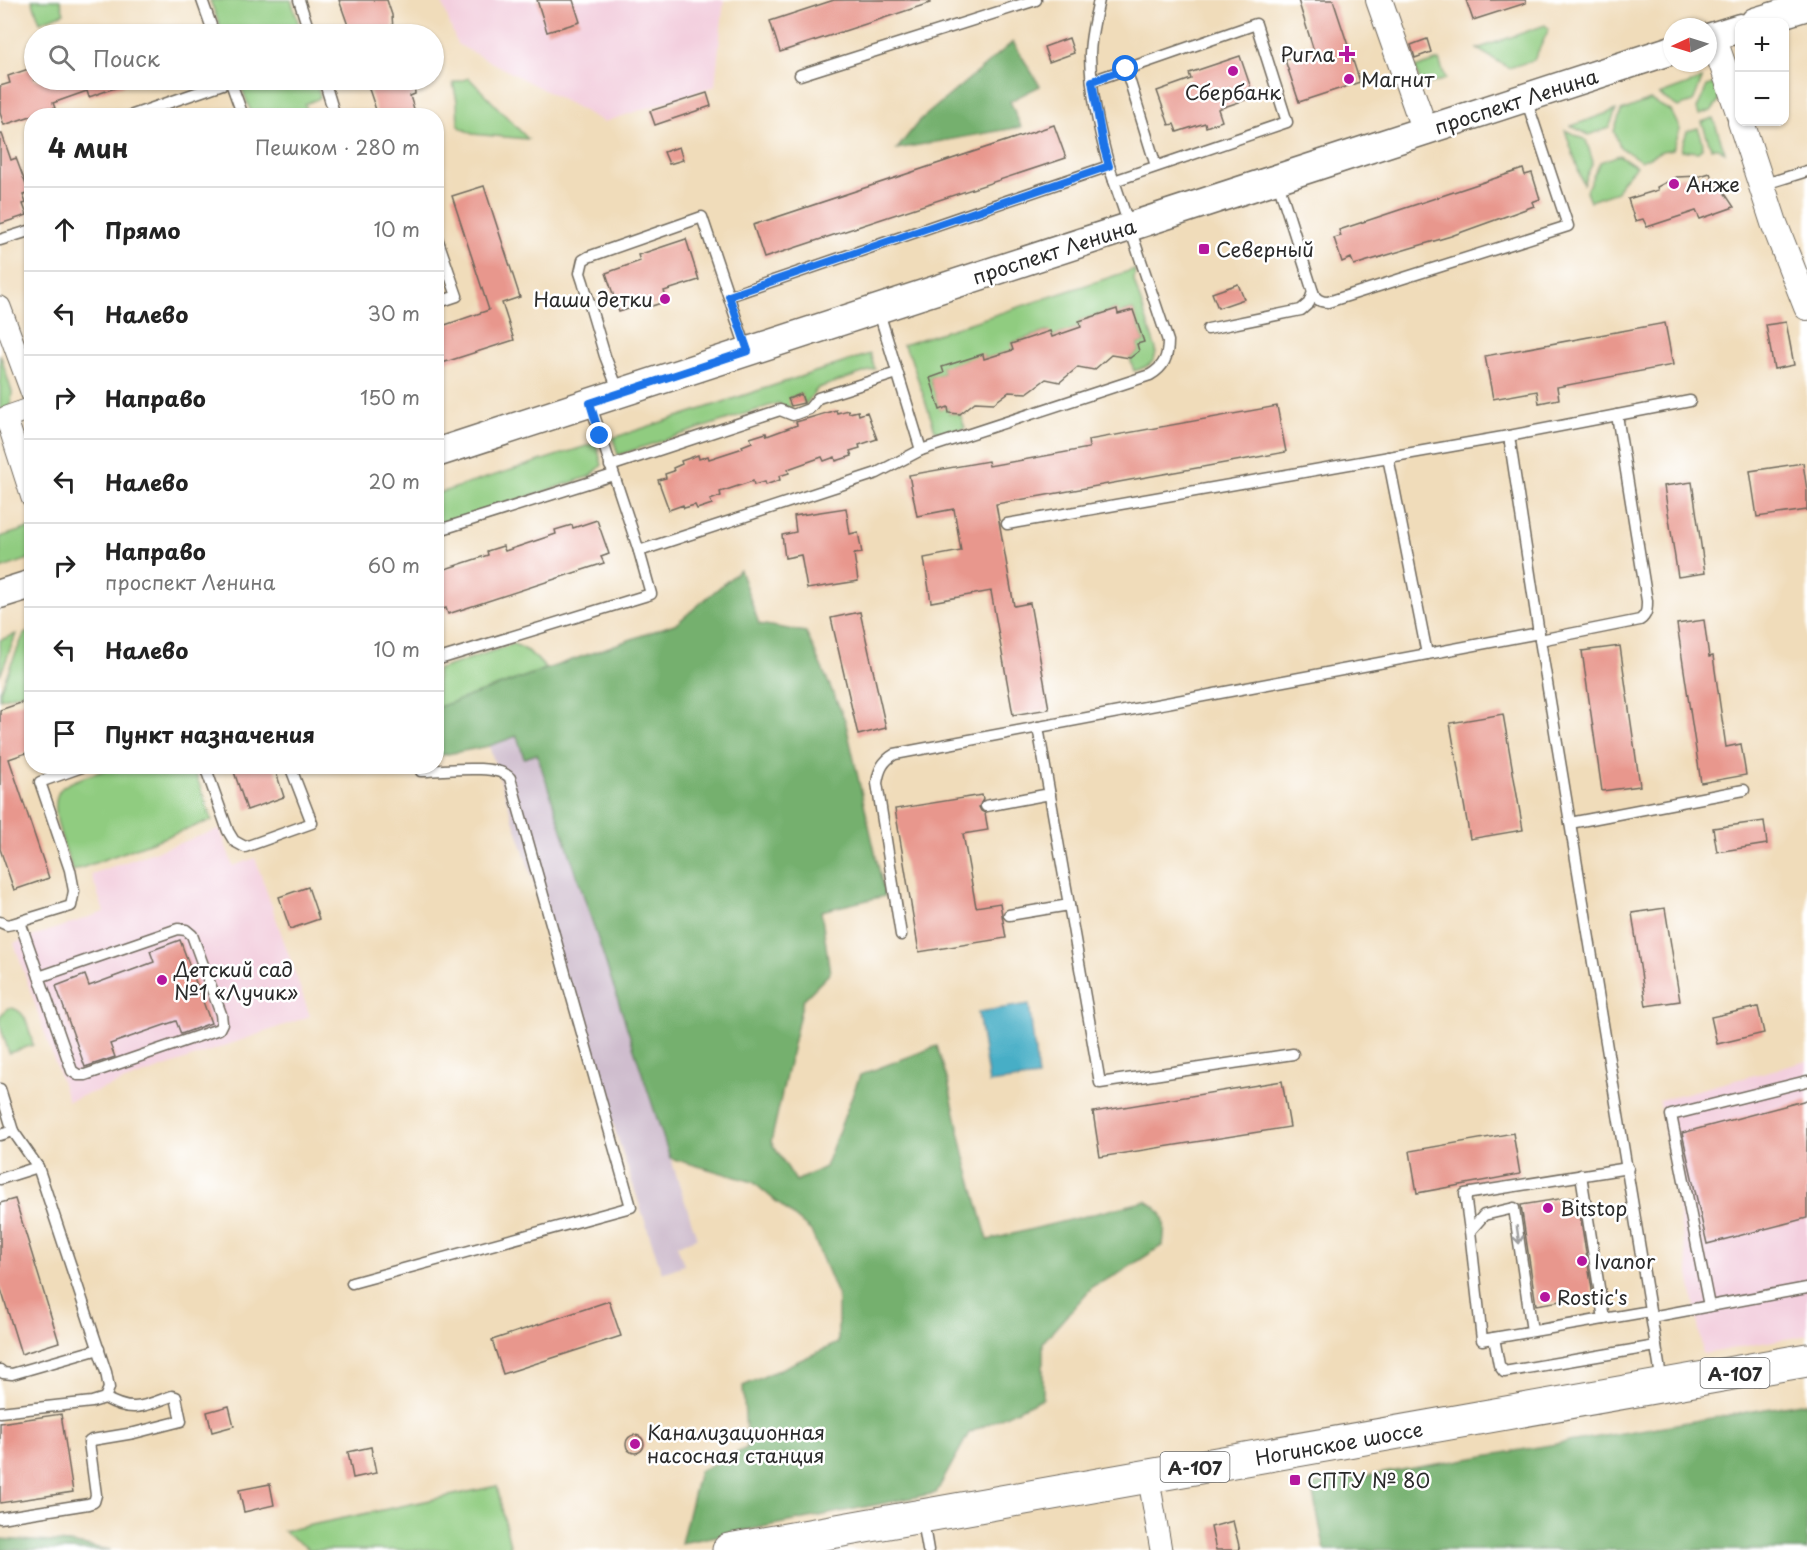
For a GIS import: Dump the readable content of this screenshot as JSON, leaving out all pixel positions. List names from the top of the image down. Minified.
{"streets":{"highway":["А-107","Ногинское шоссе"],"main road":["проспект Ленина"]},"places":{"health":["Ригла"],"other":["Сбербанк","Магнит","Анже","Наши детки","Детский сад №1 «Лучик»","Bitstop","Ivanor","Rostic's","Канализационная насосная станция"],"transit":["Северный","СПТУ № 80"]},"north":"left","page":{"map_buttons":["+","−"],"search":"Поиск","heading":["4 мин","Пешком · 280 m"],"list":[["Прямо","10 m"],["Налево","30 m"],["Направо","150 m"],["Налево","20 m"],["Направо","проспект Ленина","60 m"],["Налево","10 m"],"Пункт назначения"]}}
